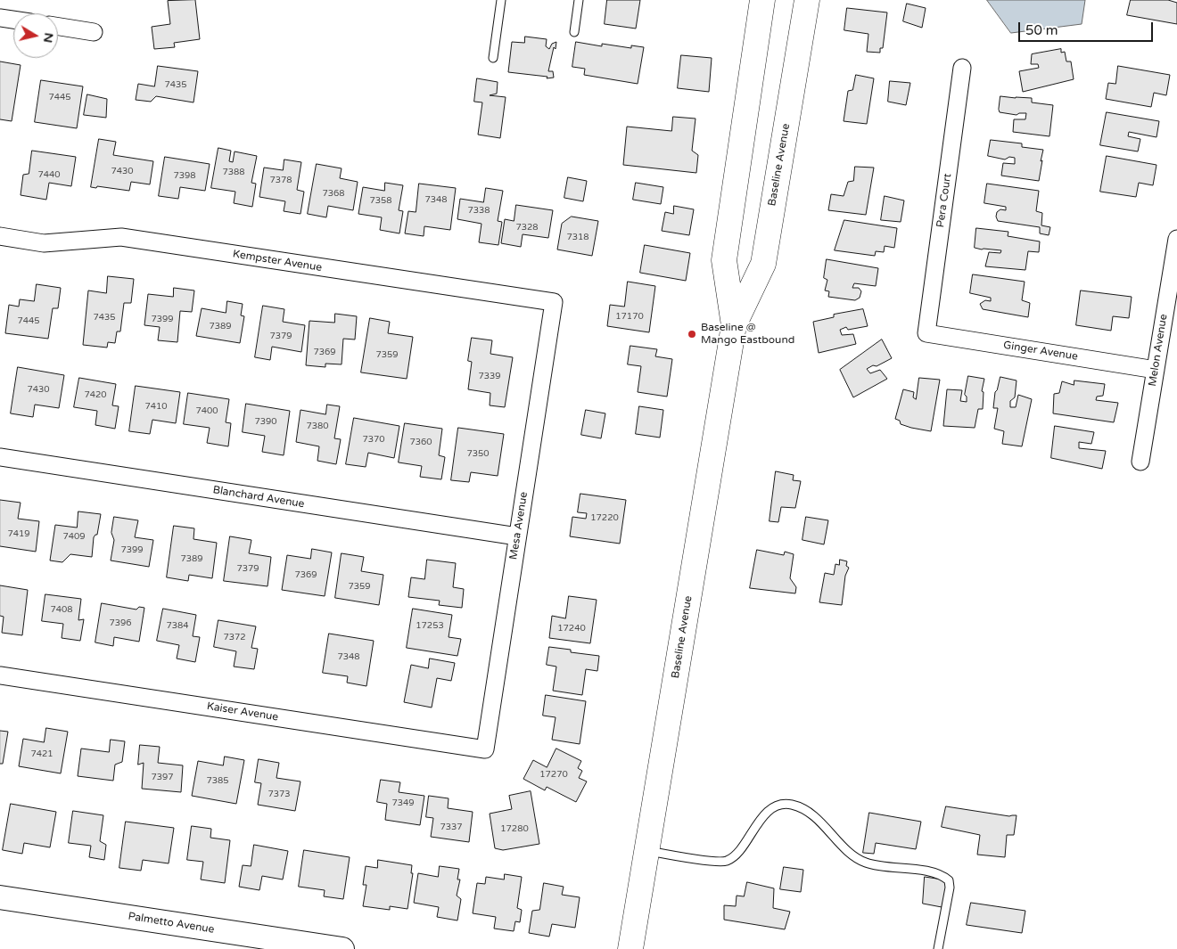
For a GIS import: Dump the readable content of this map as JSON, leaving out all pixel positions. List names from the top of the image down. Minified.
{"streets":{"main road":["Baseline Avenue"],"street":["Pera Court","Kempster Avenue","Melon Avenue","Ginger Avenue","Blanchard Avenue","Mesa Avenue","Kaiser Avenue","Palmetto Avenue"]},"crossings":[["Pera Court","Ginger Avenue"],["Kempster Avenue","Mesa Avenue"],["Melon Avenue","Ginger Avenue"],["Blanchard Avenue","Mesa Avenue"],["Mesa Avenue","Kaiser Avenue"]],"places":["Baseline @ Mango Eastbound"],"house_numbers":["7435","7445","7430","7388","7440","7398","7378","7368","7348","7358","7338","7328","7318","17170","7435","7399","7445","7389","7379","7369","7359","7339","7430","7420","7410","7400","7390","7380","7370","7360","7350","17220","7419","7409","7399","7389","7379","7369","7359","7408","7396","7384","17253","17240","7372","7348","7421","17270","7397","7385","7373","7349","7337","17280"],"scale_bar":"50 m","north":"right"}
